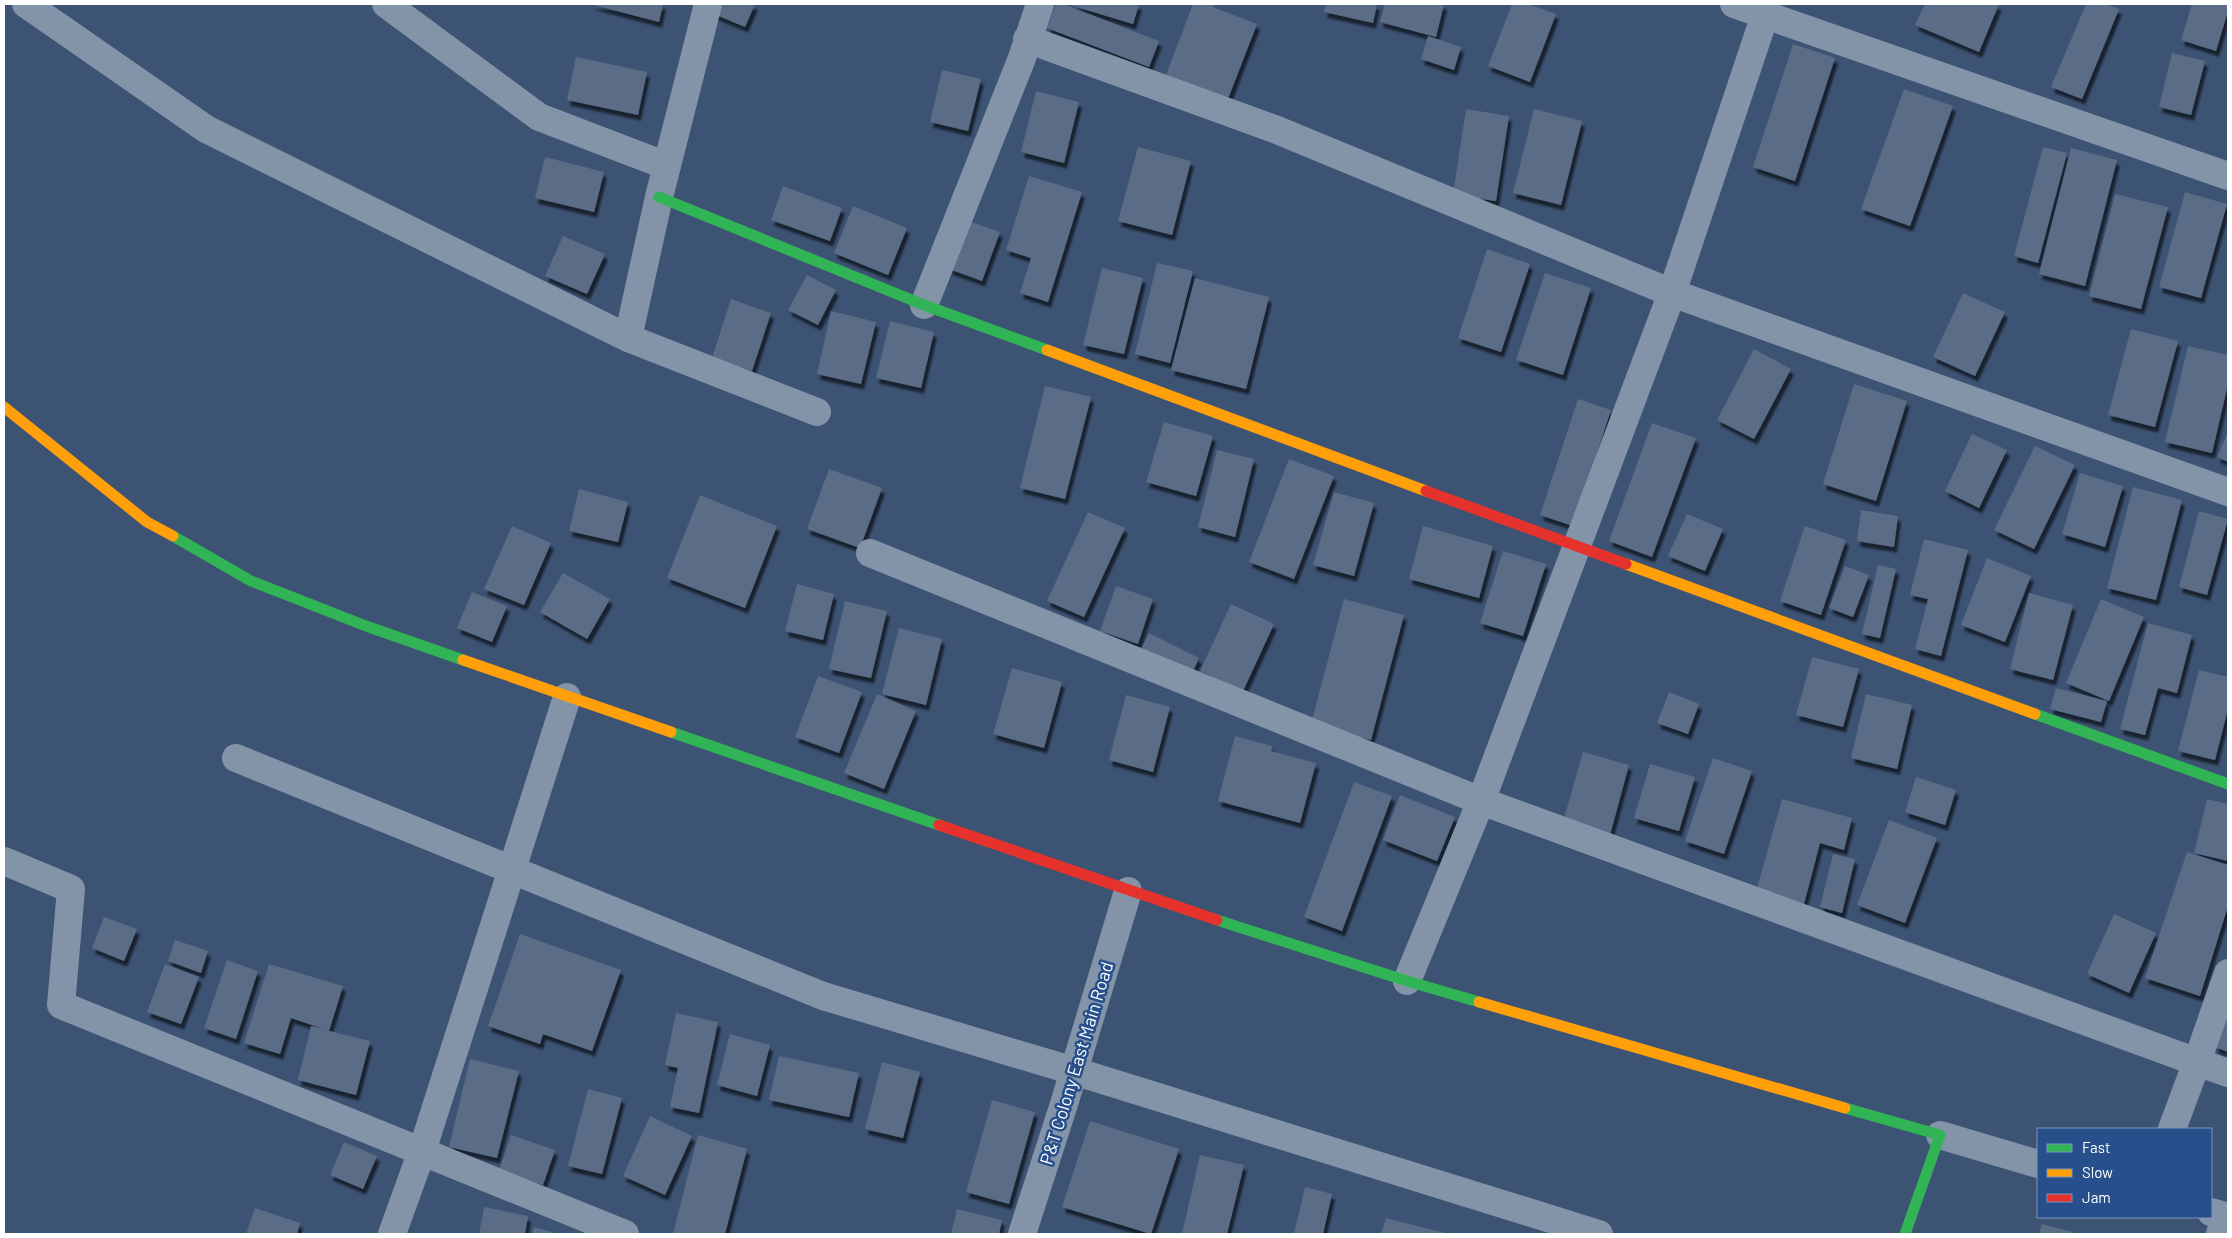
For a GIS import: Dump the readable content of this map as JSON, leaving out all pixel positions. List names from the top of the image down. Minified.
{"streets":{"street":["P&T Colony East Main Road"]},"legend":["Fast","Slow","Jam"]}
